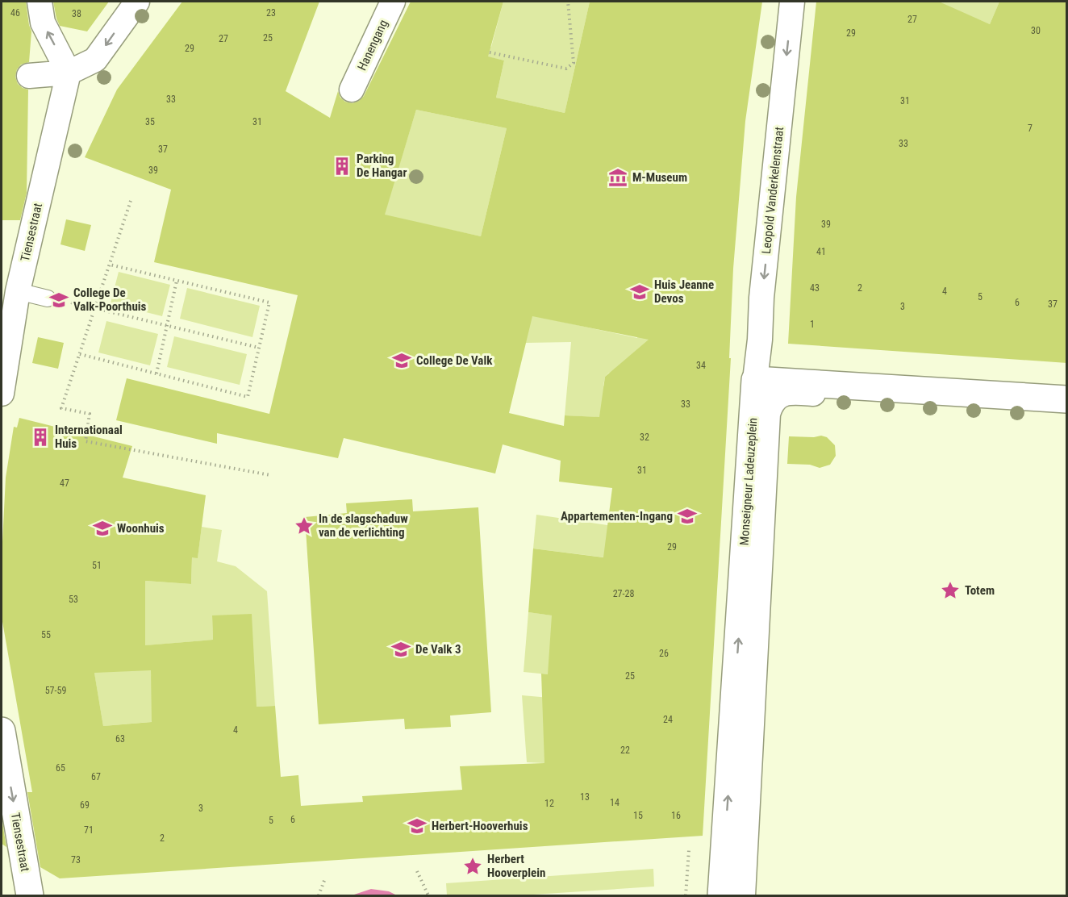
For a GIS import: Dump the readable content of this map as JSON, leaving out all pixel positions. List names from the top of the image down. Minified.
{"streets":{"street":["Hanengang","Leopold Vanderkelenstraat","Tiensestraat","Monseigneur Ladeuzeplein"]},"crossings":[["Leopold Vanderkelenstraat","Monseigneur Ladeuzeplein"]],"one_way":["Leopold Vanderkelenstraat","Monseigneur Ladeuzeplein"],"places":{"building":["Parking De Hangar","Internationaal Huis"],"museum":["M-Museum"],"school or university":["Huis Jeanne Devos","College De Valk-Poorthuis","College De Valk","Appartementen-Ingang","Woonhuis","De Valk 3","Herbert-Hooverhuis"],"place":["In de slagschaduw van de verlichting","Totem","Herbert Hooverplein"]},"house_numbers":["46","23","38","27","30","29","25","27","29","33","31","35","31","7","33","37","39","39","41","43","2","4","5","6","37","3","1","34","33","32","31","47","29","51","27-28","53","55","26","25","57-59","24","4","63","22","65","67","13","14","12","69","3","15","16","6","5","71","2","73"]}
